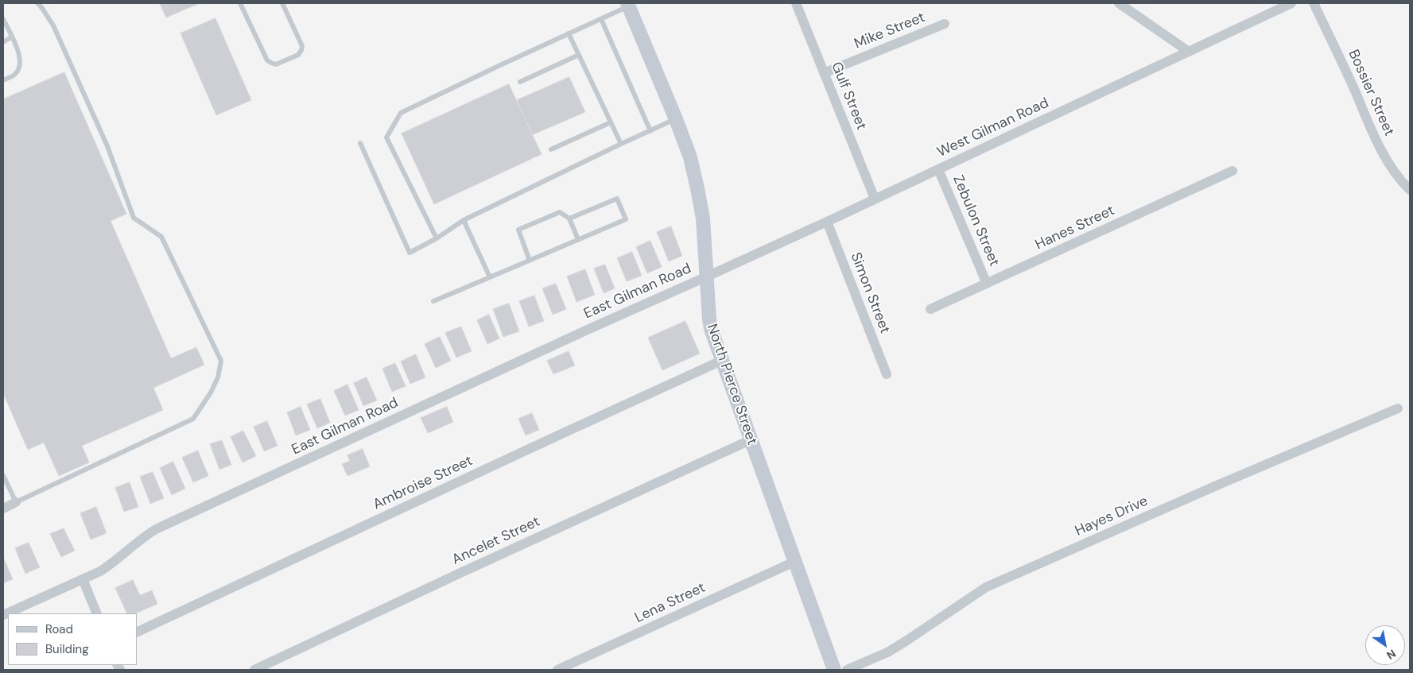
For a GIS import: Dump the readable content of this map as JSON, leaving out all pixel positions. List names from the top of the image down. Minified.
{"streets":{"street":["Mike Street","Bossier Street","Gulf Street","West Gilman Road","Zebulon Street","Hanes Street","East Gilman Road","Simon Street","North Pierce Street","Ambroise Street","Hayes Drive","Ancelet Street","Lena Street"]},"crossings":[["Mike Street","Gulf Street"],["Gulf Street","West Gilman Road"],["West Gilman Road","Zebulon Street"],["West Gilman Road","East Gilman Road"],["West Gilman Road","Simon Street"],["West Gilman Road","North Pierce Street"],["Zebulon Street","Hanes Street"],["East Gilman Road","North Pierce Street"],["North Pierce Street","Ambroise Street"],["North Pierce Street","Ancelet Street"],["North Pierce Street","Lena Street"]],"legend":["Road","Building"],"north":"bottom right"}
